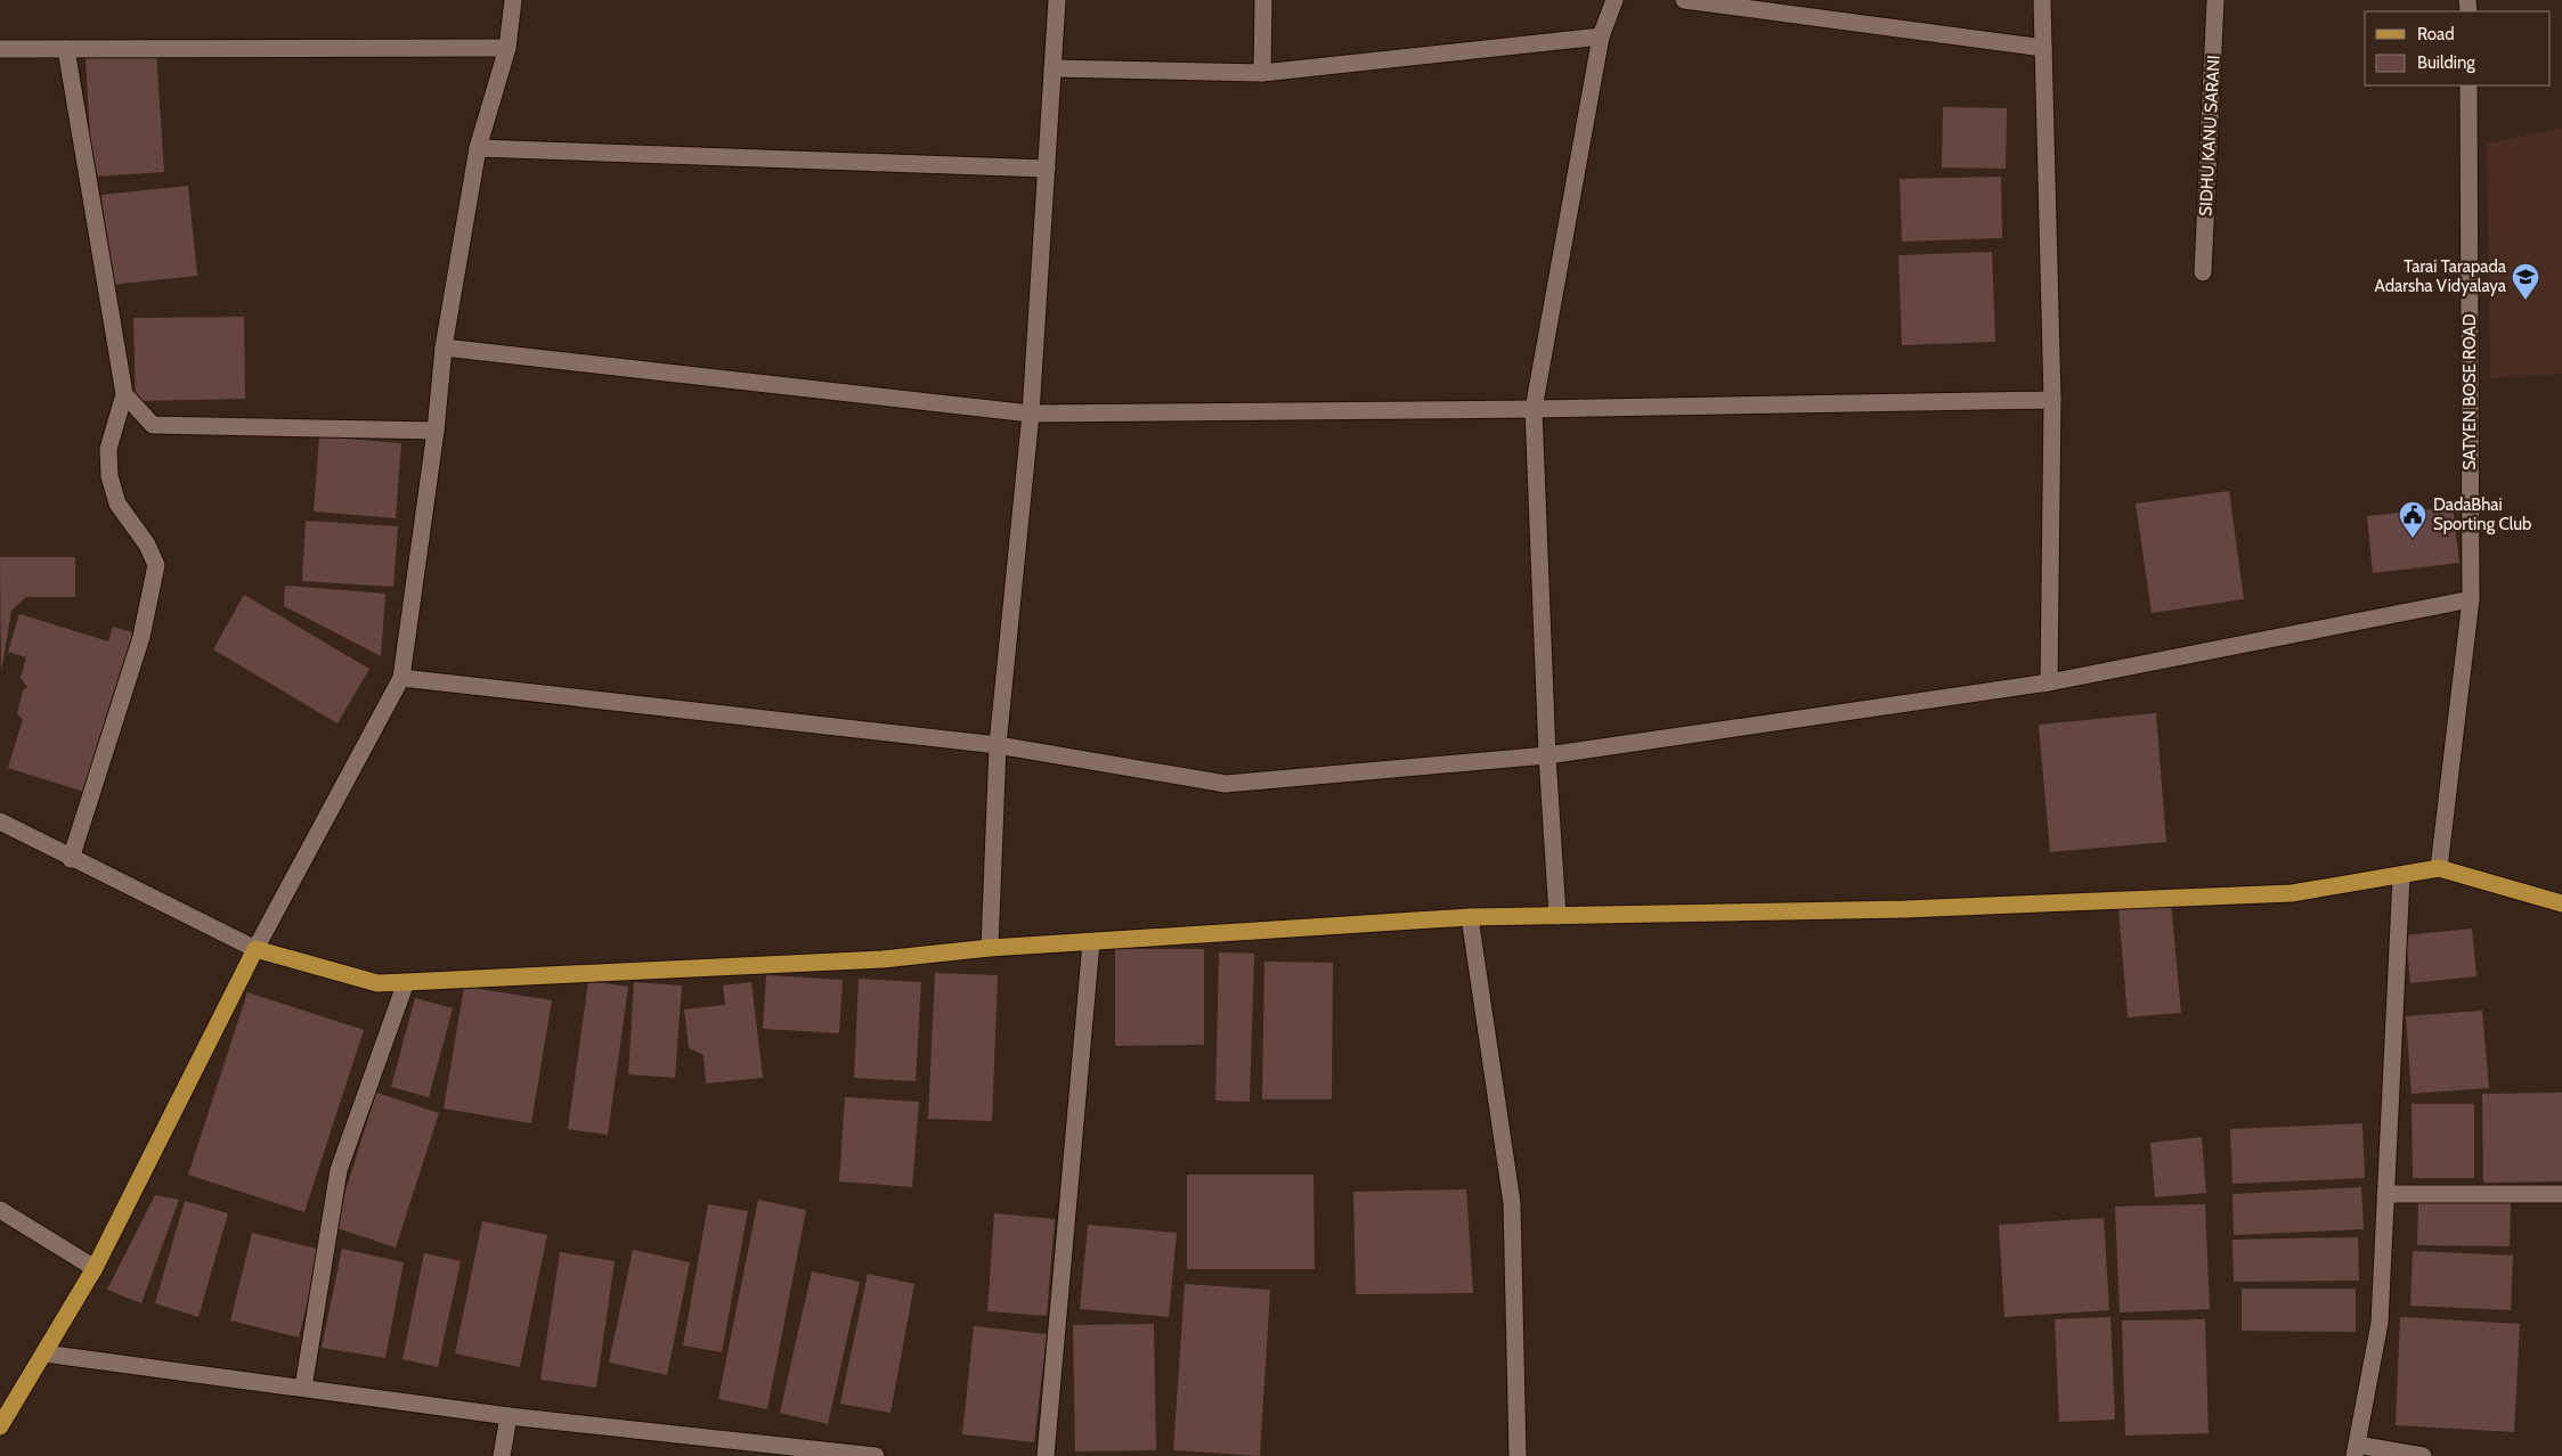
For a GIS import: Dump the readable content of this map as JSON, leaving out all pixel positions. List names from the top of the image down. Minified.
{"streets":{"street":["SIDHU KANU SARANI","SATYEN BOSE ROAD"]},"places":{"school or university":["Tarai Tarapada Adarsha Vidyalaya"],"public building":["DadaBhai Sporting Club"]},"legend":["Road","Building"]}
